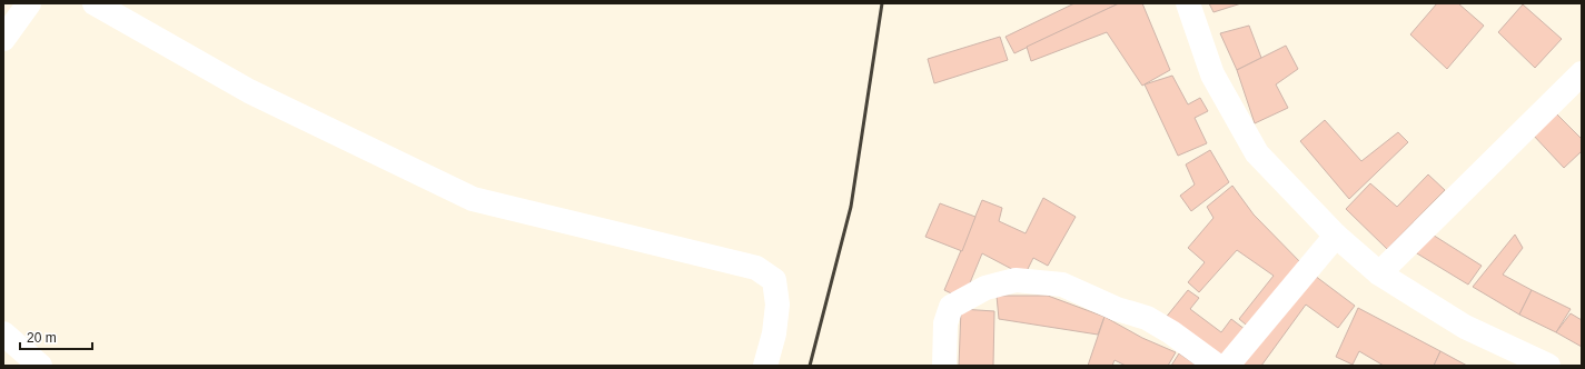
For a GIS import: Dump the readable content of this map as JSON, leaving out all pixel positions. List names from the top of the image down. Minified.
{"scale_bar":"20 m"}
